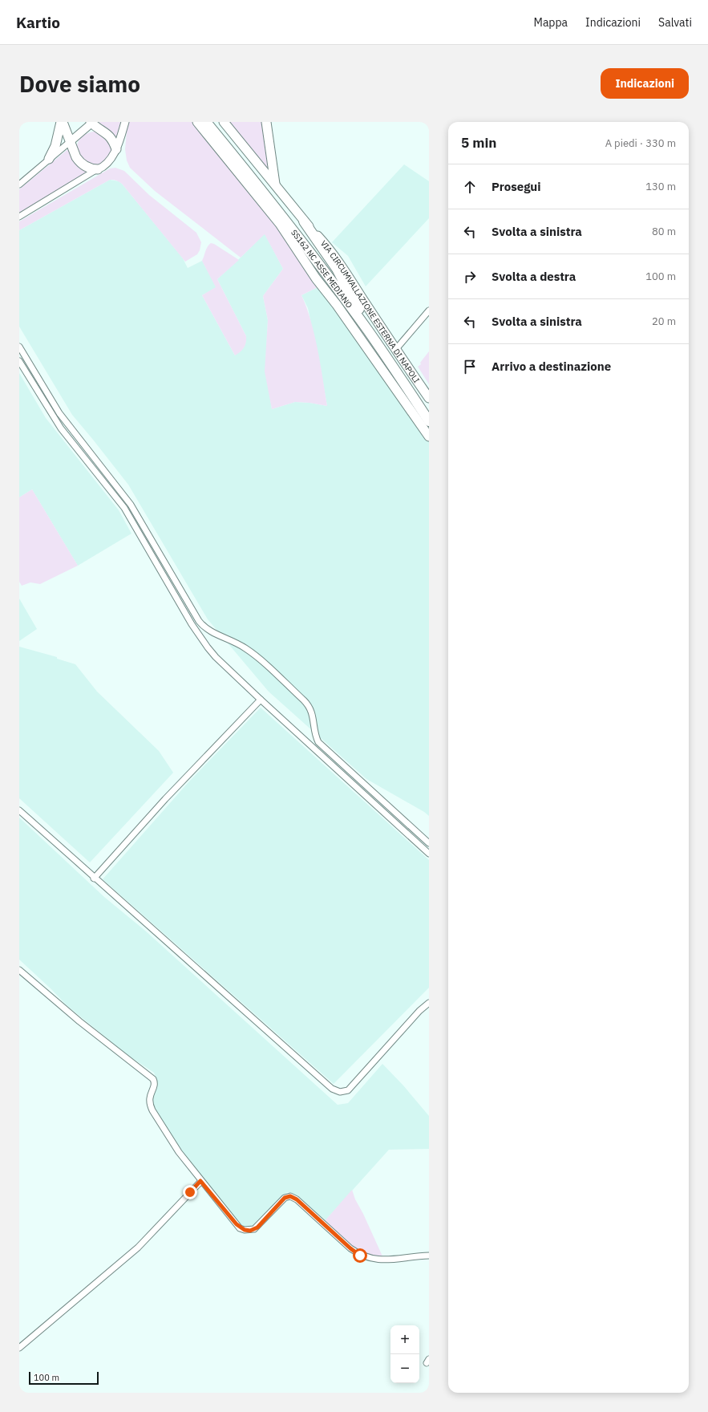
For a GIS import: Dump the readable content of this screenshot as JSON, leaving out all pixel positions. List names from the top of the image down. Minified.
{"streets":{"highway":["SS162 NC ASSE MEDIANO"],"main road":["VIA CIRCUMVALLAZIONE ESTERNA DI NAPOLI"]},"scale_bar":"100 m","page":{"header":"Kartio","nav":["Mappa","Indicazioni","Salvati"],"buttons":"Indicazioni","title":"Dove siamo","heading":["5 min","A piedi · 330 m"],"list":[["Prosegui","130 m"],["Svolta a sinistra","80 m"],["Svolta a destra","100 m"],["Svolta a sinistra","20 m"],"Arrivo a destinazione"],"map_buttons":["+","−"],"scale":"100 m"}}
